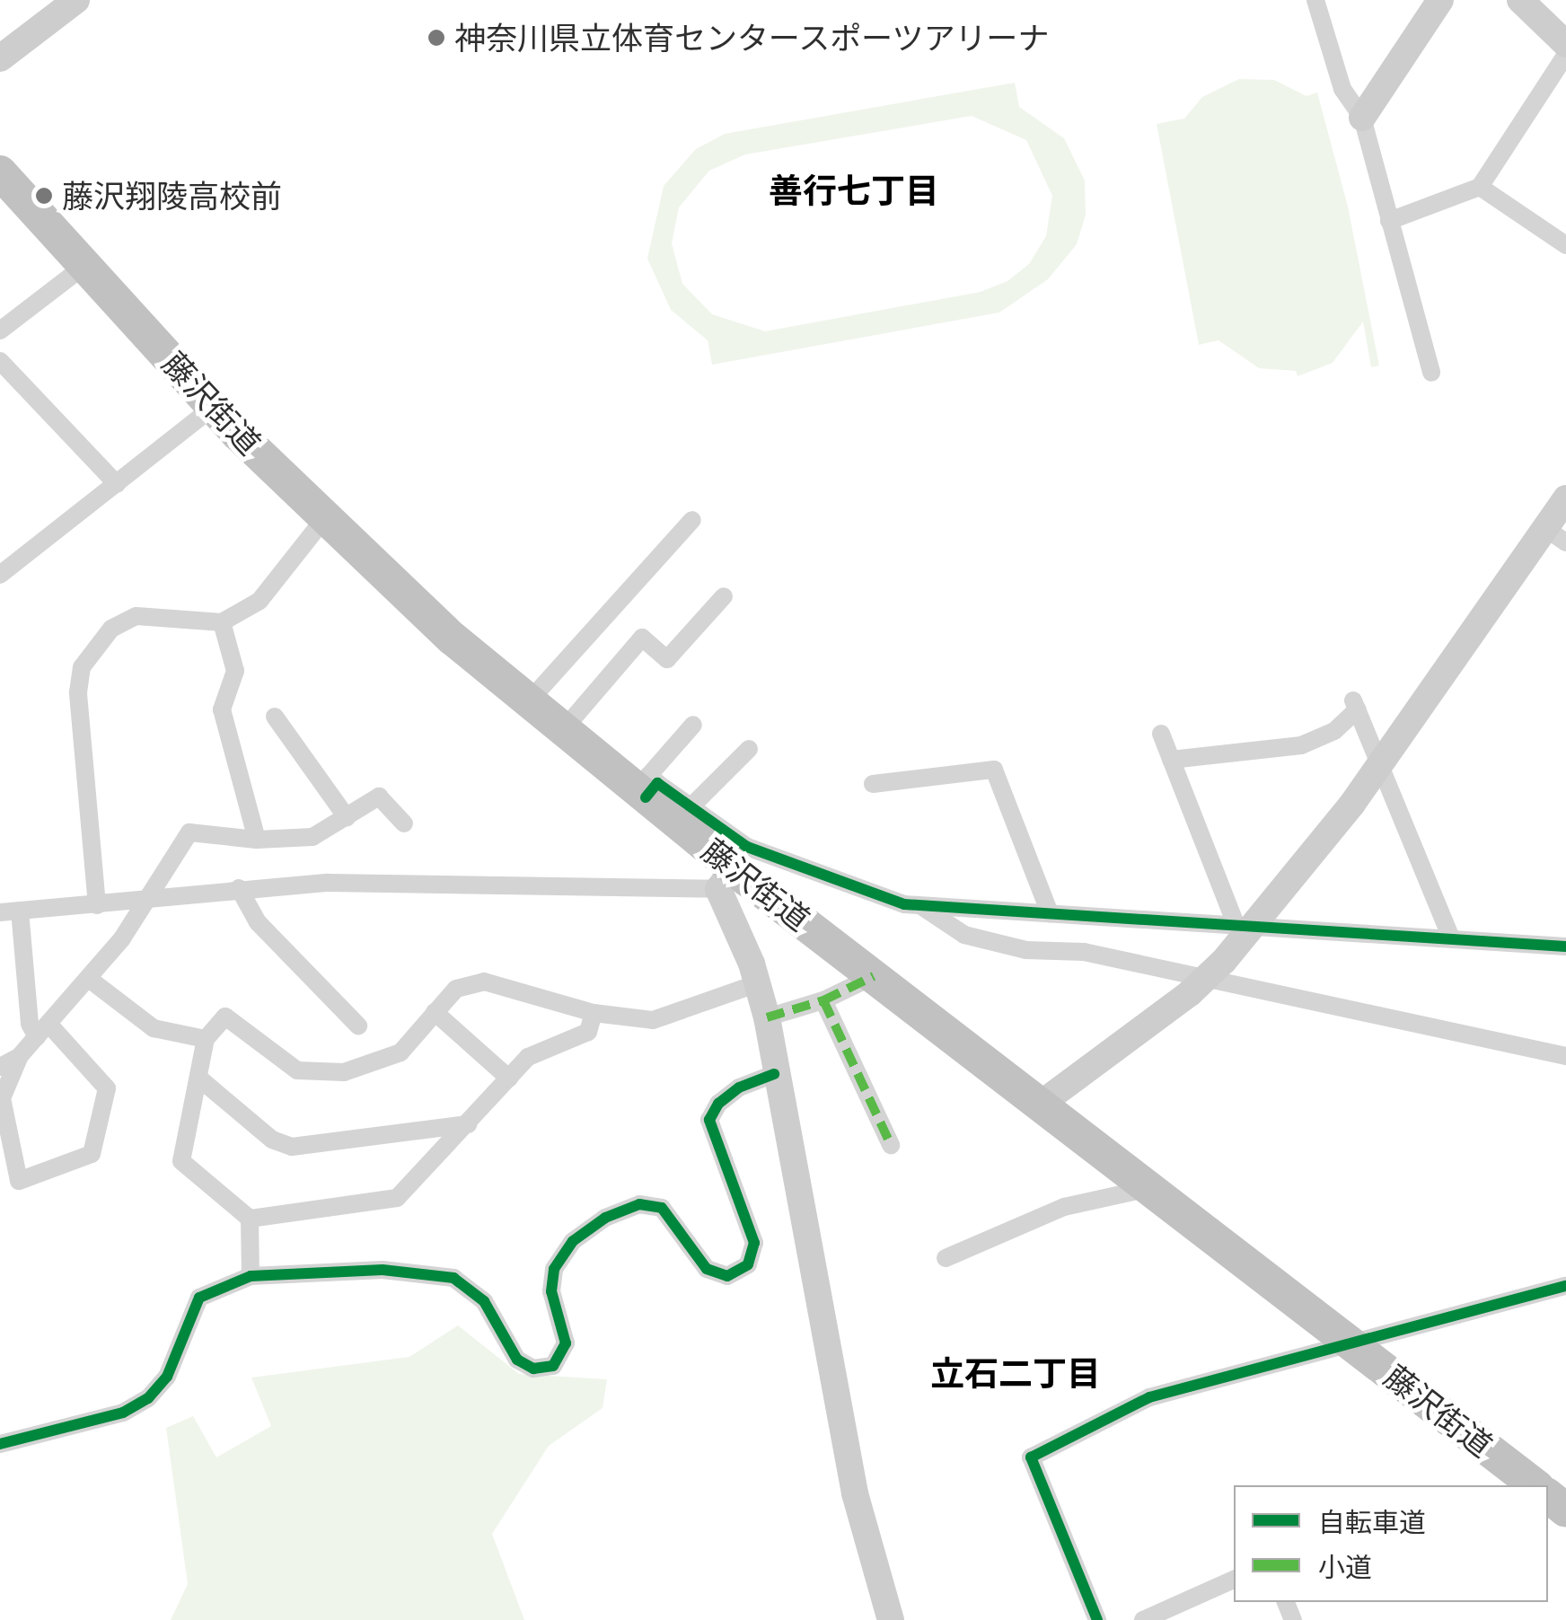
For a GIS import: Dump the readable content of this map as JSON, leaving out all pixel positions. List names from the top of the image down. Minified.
{"streets":{"highway":["藤沢街道"]},"districts":["善行七丁目","立石二丁目"],"places":["神奈川県立体育センタースポーツアリーナ","藤沢翔陵高校前"],"legend":["自転車道","小道"]}
